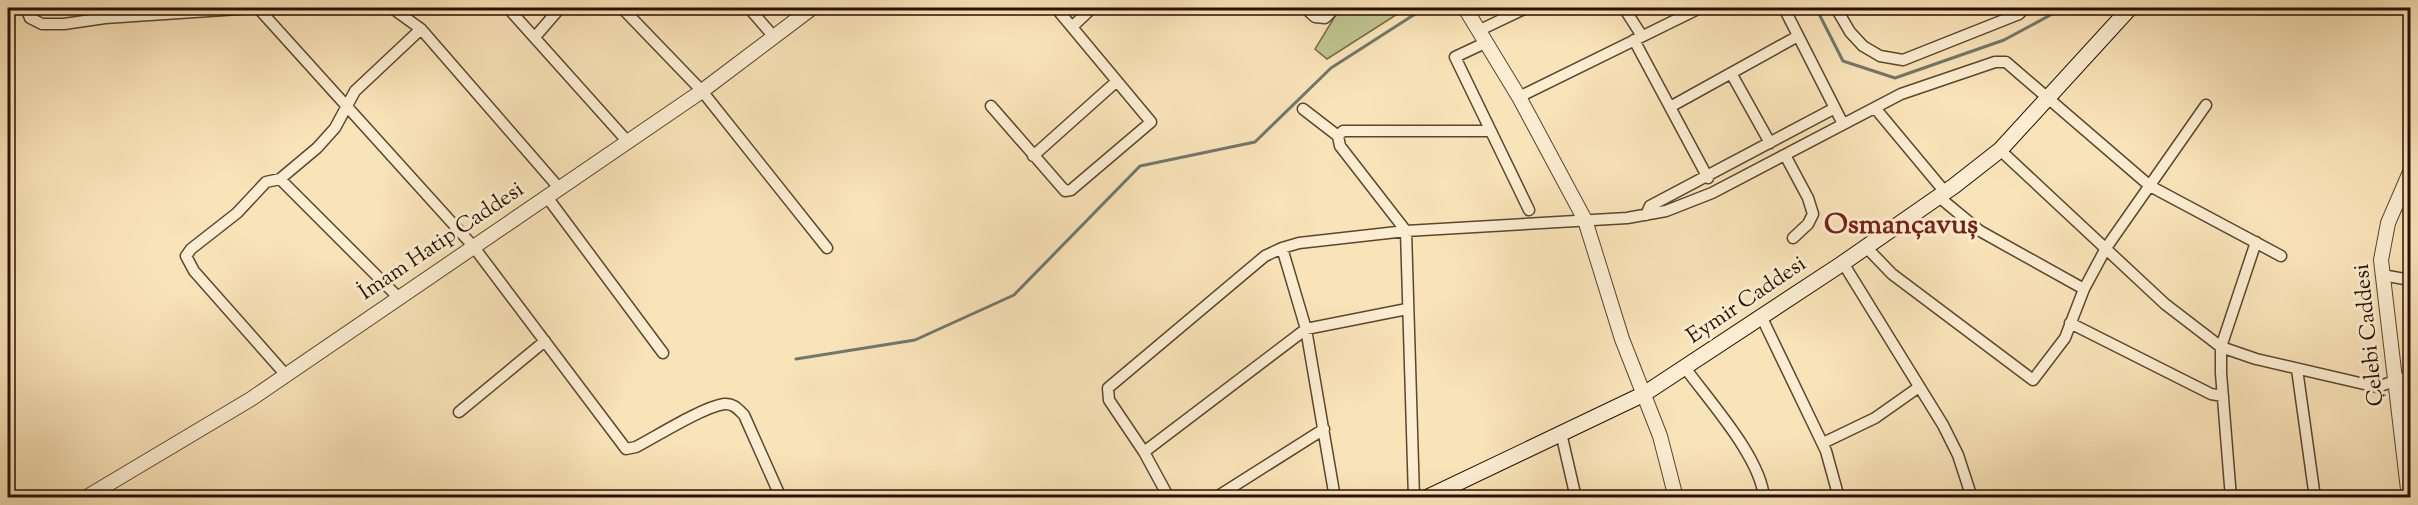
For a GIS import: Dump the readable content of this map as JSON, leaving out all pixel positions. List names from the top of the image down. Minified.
{"streets":{"main road":["Eymir Caddesi"],"street":["İmam Hatip Caddesi","Çelebi Caddesi"]},"districts":["Osmançavuş"]}
